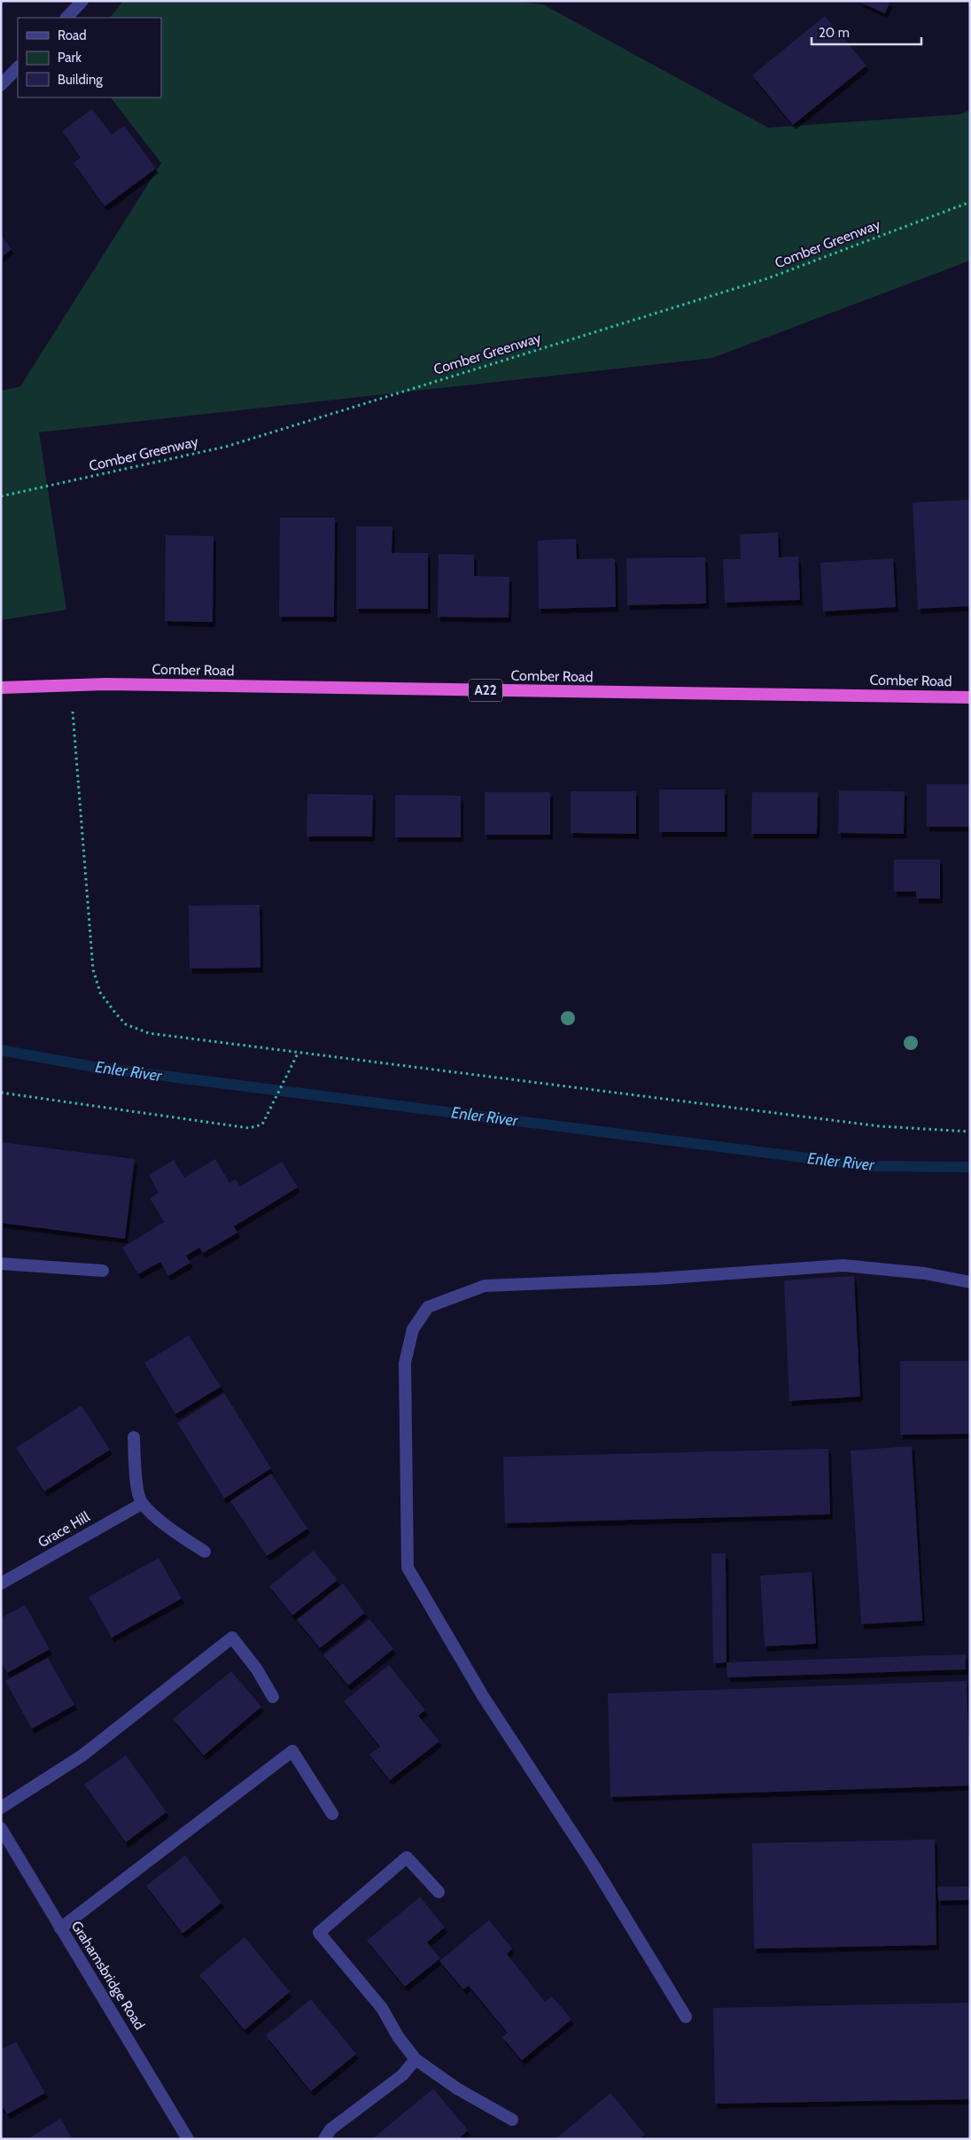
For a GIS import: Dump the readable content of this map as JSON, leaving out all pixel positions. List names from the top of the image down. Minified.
{"streets":{"highway":["Comber Road","A22"],"street":["Grace Hill","Grahamsbridge Road"],"path":["Comber Greenway"]},"water":["Enler River"],"legend":["Road","Park","Building"],"scale_bar":"20 m"}
